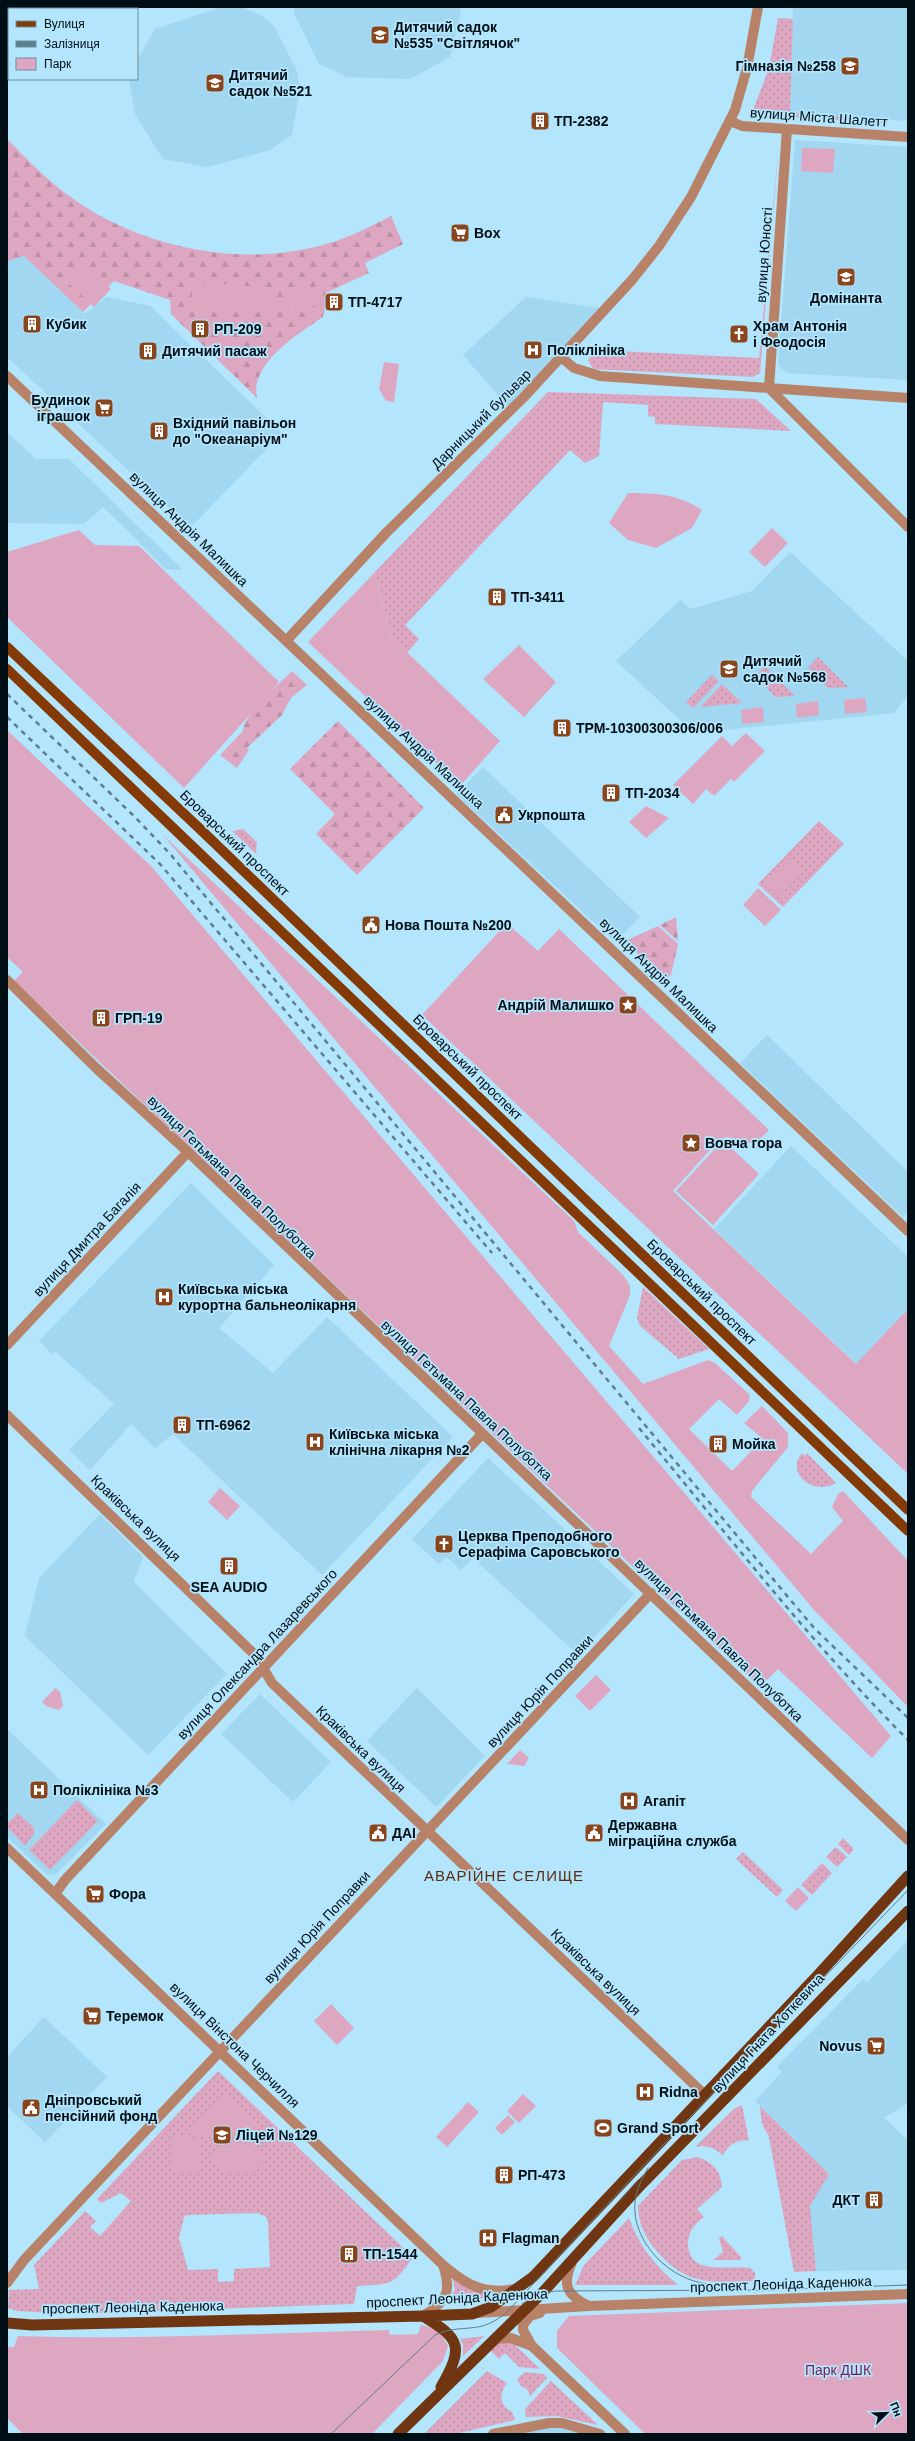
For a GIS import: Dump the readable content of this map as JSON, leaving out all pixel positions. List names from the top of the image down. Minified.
{"streets":{"highway":["вулиця Гната Хоткевича","проспект Леоніда Каденюка"],"main road":["Броварський проспект"],"street":["вулиця Міста Шалетт","вулиця Юності","Дарницький бульвар","вулиця Андрія Малишка","вулиця Гетьмана Павла Полуботка","вулиця Дмитра Багалія","Краківська вулиця","вулиця Олександра Лазаревського","вулиця Юрія Поправки","вулиця Вінстона Черчилля"]},"crossings":[["вулиця Міста Шалетт","вулиця Юності"],["вулиця Міста Шалетт","Дарницький бульвар"],["Дарницький бульвар","вулиця Андрія Малишка"],["вулиця Гетьмана Павла Полуботка","вулиця Дмитра Багалія"],["вулиця Гетьмана Павла Полуботка","вулиця Олександра Лазаревського"],["вулиця Гетьмана Павла Полуботка","вулиця Юрія Поправки"],["Краківська вулиця","вулиця Олександра Лазаревського"],["Краківська вулиця","вулиця Юрія Поправки"],["Краківська вулиця","вулиця Гната Хоткевича"],["вулиця Олександра Лазаревського","вулиця Вінстона Черчилля"],["вулиця Юрія Поправки","вулиця Вінстона Черчилля"],["вулиця Гната Хоткевича","вулиця Вінстона Черчилля"],["вулиця Гната Хоткевича","проспект Леоніда Каденюка"]],"districts":["АВАРІЙНЕ СЕЛИЩЕ"],"parks":["Парк ДШК"],"places":{"school or university":["Дитячий садок №535 \"Світлячок\"","Гімназія №258","Дитячий садок №521","Домінанта","Дитячий садок №568","Ліцей №129"],"building":["ТП-2382","ТП-4717","Кубик","РП-209","Дитячий пасаж","Вхідний павільон до \"Океанаріум\"","ТП-3411","ТРМ-10300300306/006","ТП-2034","ГРП-19","ТП-6962","Мойка","SEA AUDIO","РП-473","ДКТ","ТП-1544"],"supermarket":["Box","Будинок іграшок","Фора","Теремок","Novus"],"church":["Храм Антонія і Феодосія","Церква Преподобного Серафіма Саровського"],"hospital":["Поліклініка","Київська міська курортна бальнеолікарня","Київська міська клінічна лікарня №2","Поліклініка №3","Агапіт","Ridna","Flagman"],"public building":["Укрпошта","Нова Пошта №200","ДАІ","Державна міграційна служба","Дніпровський пенсійний фонд"],"place":["Андрій Малишко","Вовча гора"],"sports":["Grand Sport"]},"legend":["Вулиця","Залізниця","Парк"],"north":"top right"}
